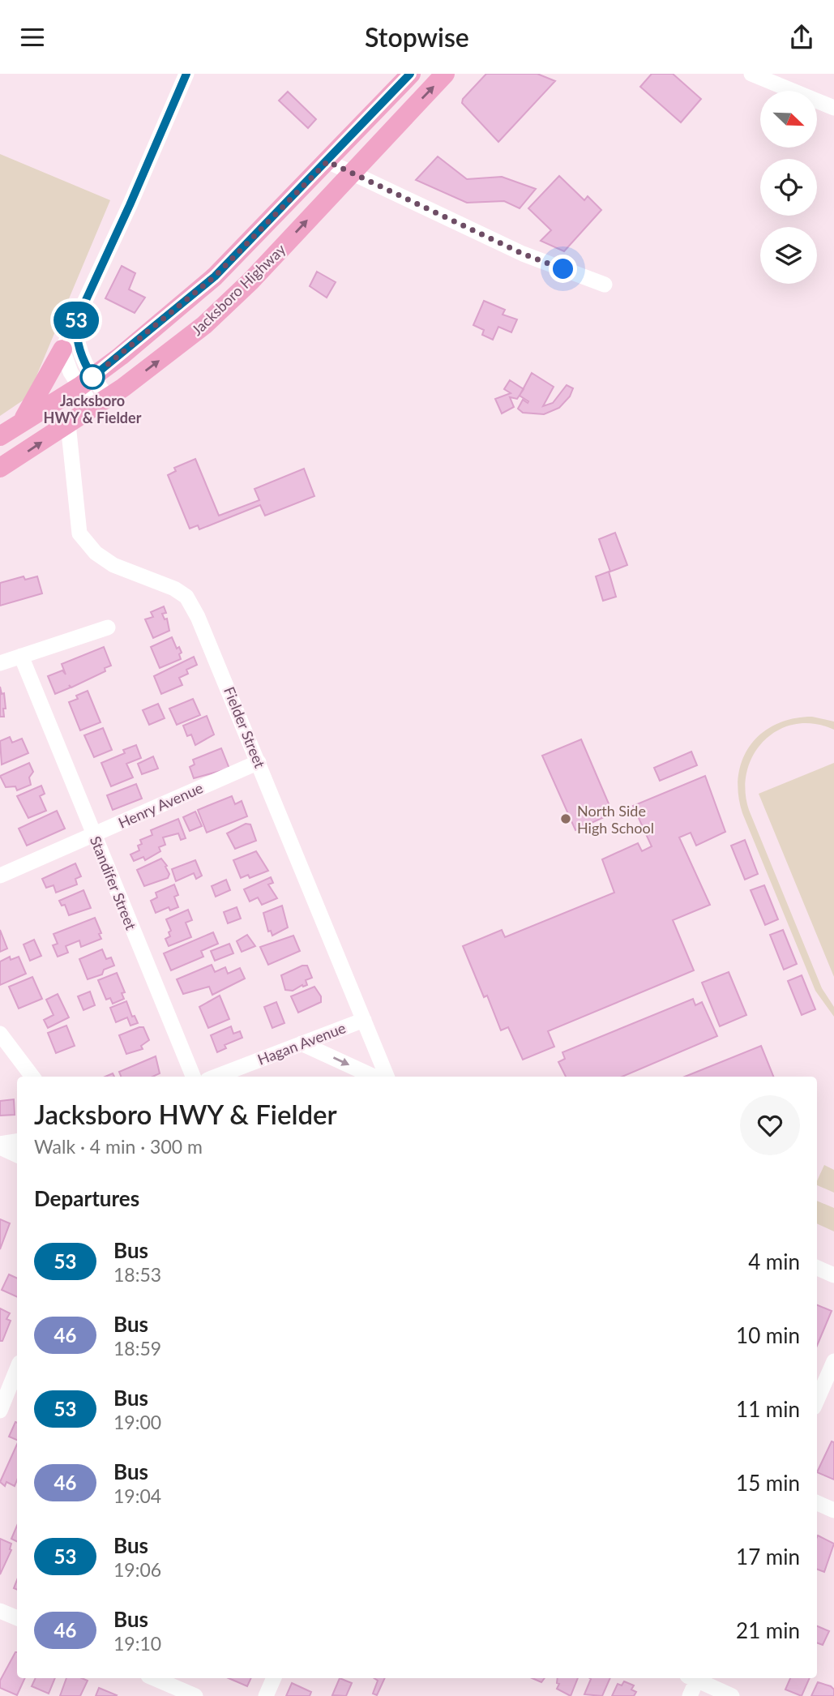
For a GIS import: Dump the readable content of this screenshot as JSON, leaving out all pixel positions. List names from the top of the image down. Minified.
{"streets":{"main road":["Jacksboro Highway"],"street":["Fielder Street","Henry Avenue","Standifer Street","Hagan Avenue"]},"crossings":[["Jacksboro Highway","Fielder Street"],["Fielder Street","Henry Avenue"],["Fielder Street","Hagan Avenue"],["Henry Avenue","Standifer Street"]],"places":["Jacksboro HWY & Fielder","North Side High School"],"lines":["bus line 53"],"north":"bottom right","page":{"header":"Stopwise","on_map":"53","heading":[["Jacksboro HWY & Fielder","Walk · 4 min · 300 m"],"Departures"],"list":[{"mark":"53","name":"Bus","note":"18:53","value":"4 min"},{"mark":"46","name":"Bus","note":"18:59","value":"10 min"},{"mark":"53","name":"Bus","note":"19:00","value":"11 min"},{"mark":"46","name":"Bus","note":"19:04","value":"15 min"},{"mark":"53","name":"Bus","note":"19:06","value":"17 min"},{"mark":"46","name":"Bus","note":"19:10","value":"21 min"}]}}
